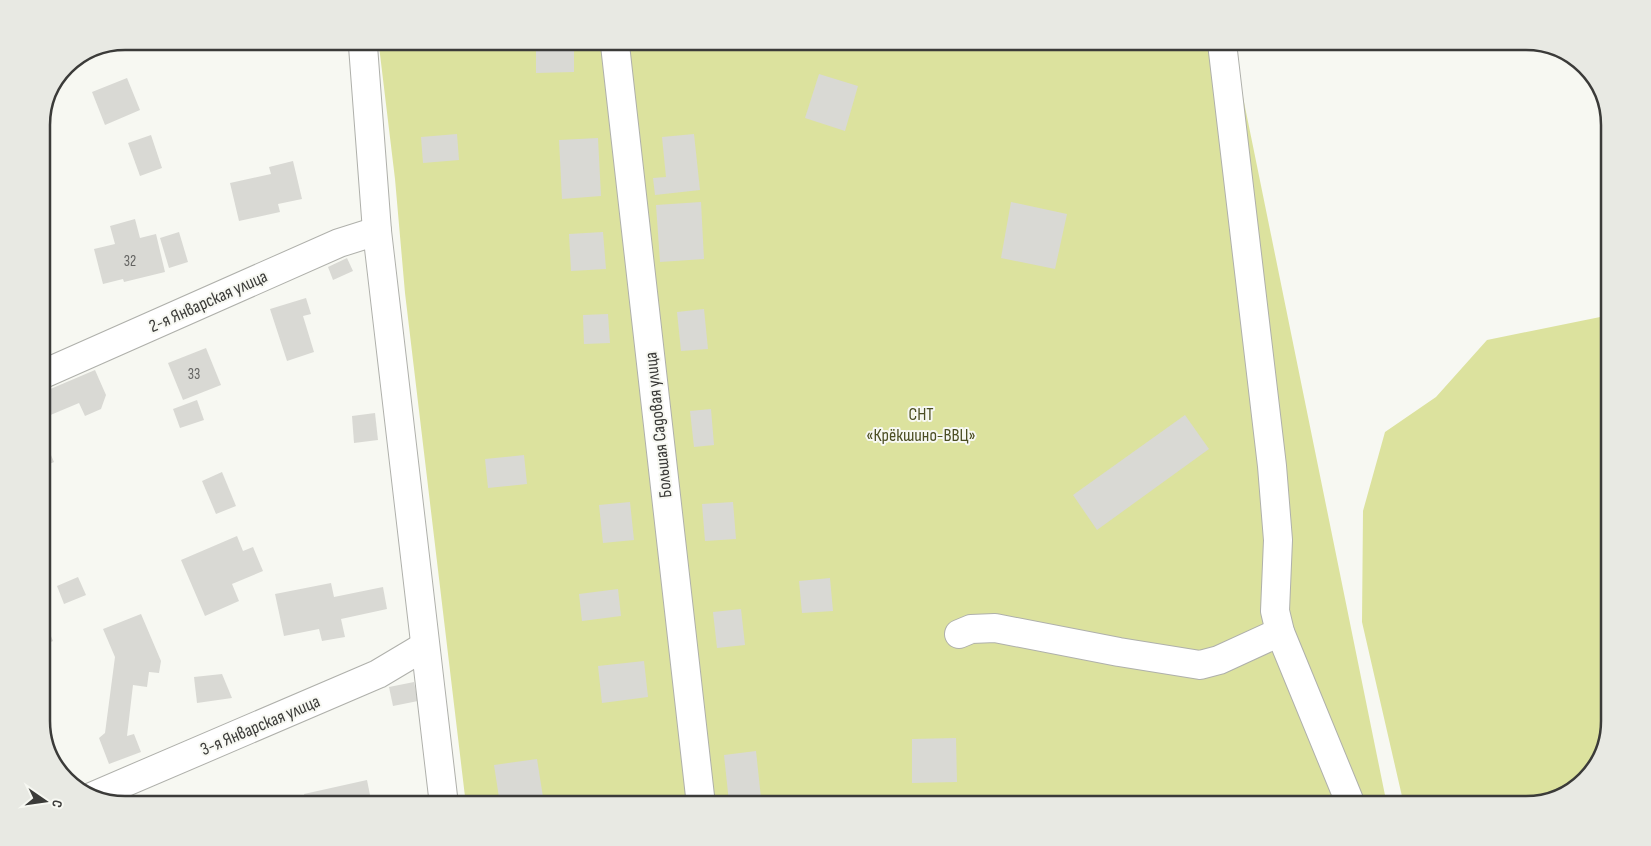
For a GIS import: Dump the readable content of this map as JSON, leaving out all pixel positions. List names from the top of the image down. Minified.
{"streets":{"street":["2-я Январская улица","Большая Садовая улица","3-я Январская улица"]},"parks":["СНТ «Крёкшино-ВВЦ»"],"house_numbers":["32","33"],"north":"right"}
